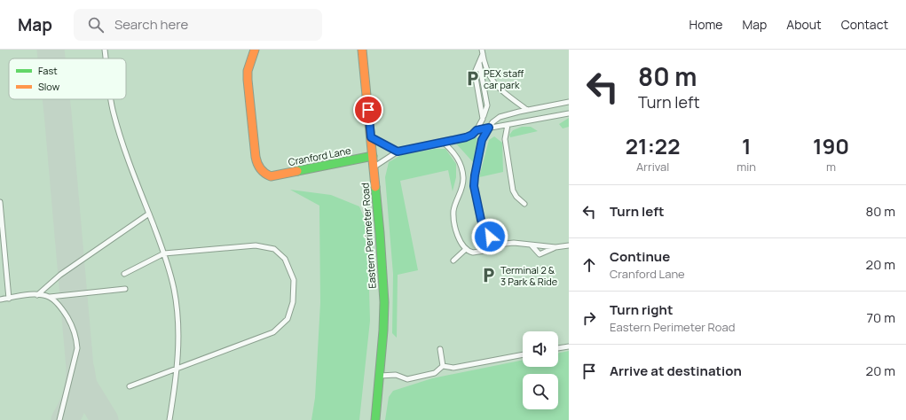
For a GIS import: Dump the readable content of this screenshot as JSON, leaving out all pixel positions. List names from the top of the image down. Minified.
{"streets":{"street":["Cranford Lane","Eastern Perimeter Road"]},"crossings":[["Cranford Lane","Eastern Perimeter Road"]],"places":{"parking":["PEX staff car park","Terminal 2 & 3 Park & Ride"]},"legend":["Fast","Slow"],"page":{"header":"Map","search":"Search here","nav":["Home","Map","About","Contact"],"turn":["80 m","Turn left"],"eta":["21:22","Arrival","1","min","190","m"],"list":[{"name":"Turn left","value":"80 m"},{"name":"Continue","note":"Cranford Lane","value":"20 m"},{"name":"Turn right","note":"Eastern Perimeter Road","value":"70 m"},{"name":"Arrive at destination","value":"20 m"}]}}
